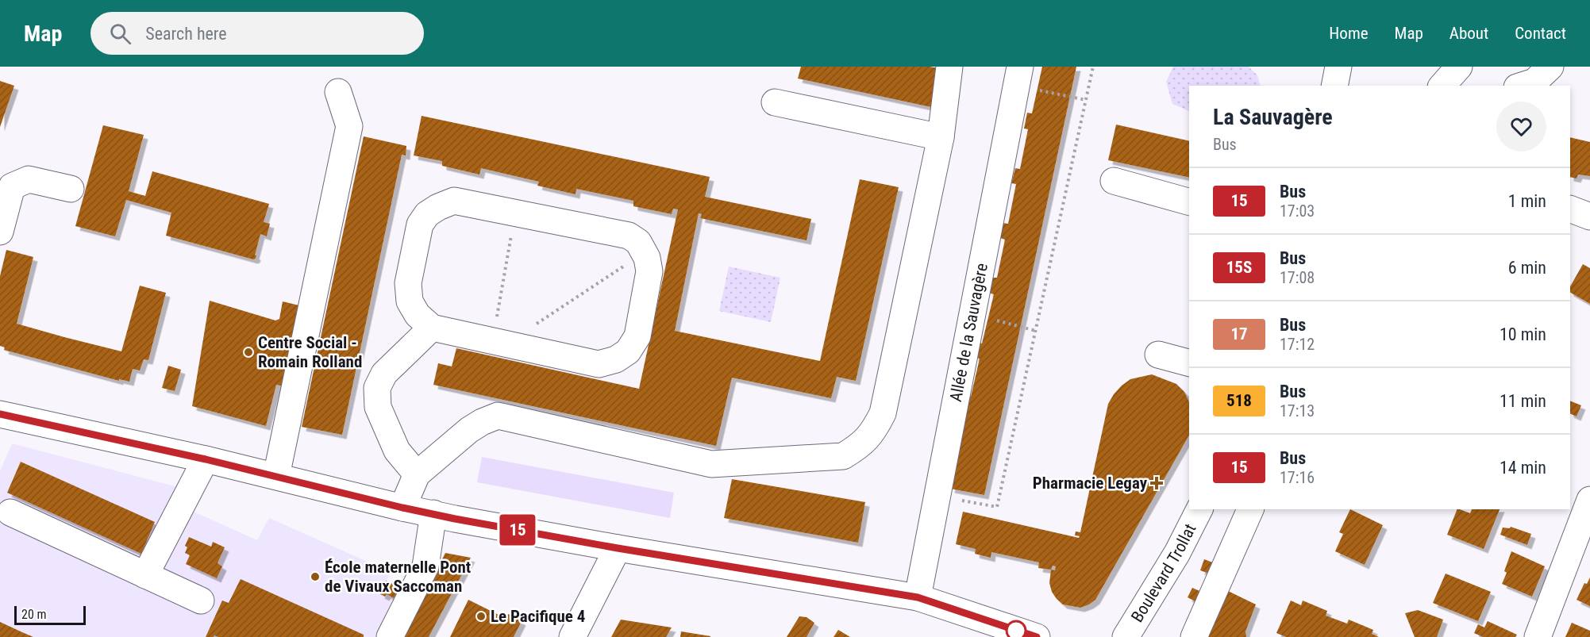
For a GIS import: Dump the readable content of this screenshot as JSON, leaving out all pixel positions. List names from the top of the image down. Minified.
{"streets":{"street":["Allée de la Sauvagère","Boulevard Trollat"]},"places":{"other":["Centre Social - Romain Rolland","École maternelle Pont de Vivaux Saccoman","Le Pacifique 4"],"health":["Pharmacie Legay"]},"lines":["bus line 15"],"scale_bar":"20 m","page":{"header":"Map","search":"Search here","nav":["Home","Map","About","Contact"],"on_map":"15","heading":["La Sauvagère","Bus"],"list":[{"mark":"15","name":"Bus","note":"17:03","value":"1 min"},{"mark":"15S","name":"Bus","note":"17:08","value":"6 min"},{"mark":"17","name":"Bus","note":"17:12","value":"10 min"},{"mark":"518","name":"Bus","note":"17:13","value":"11 min"},{"mark":"15","name":"Bus","note":"17:16","value":"14 min"}],"scale":"20 m"}}
